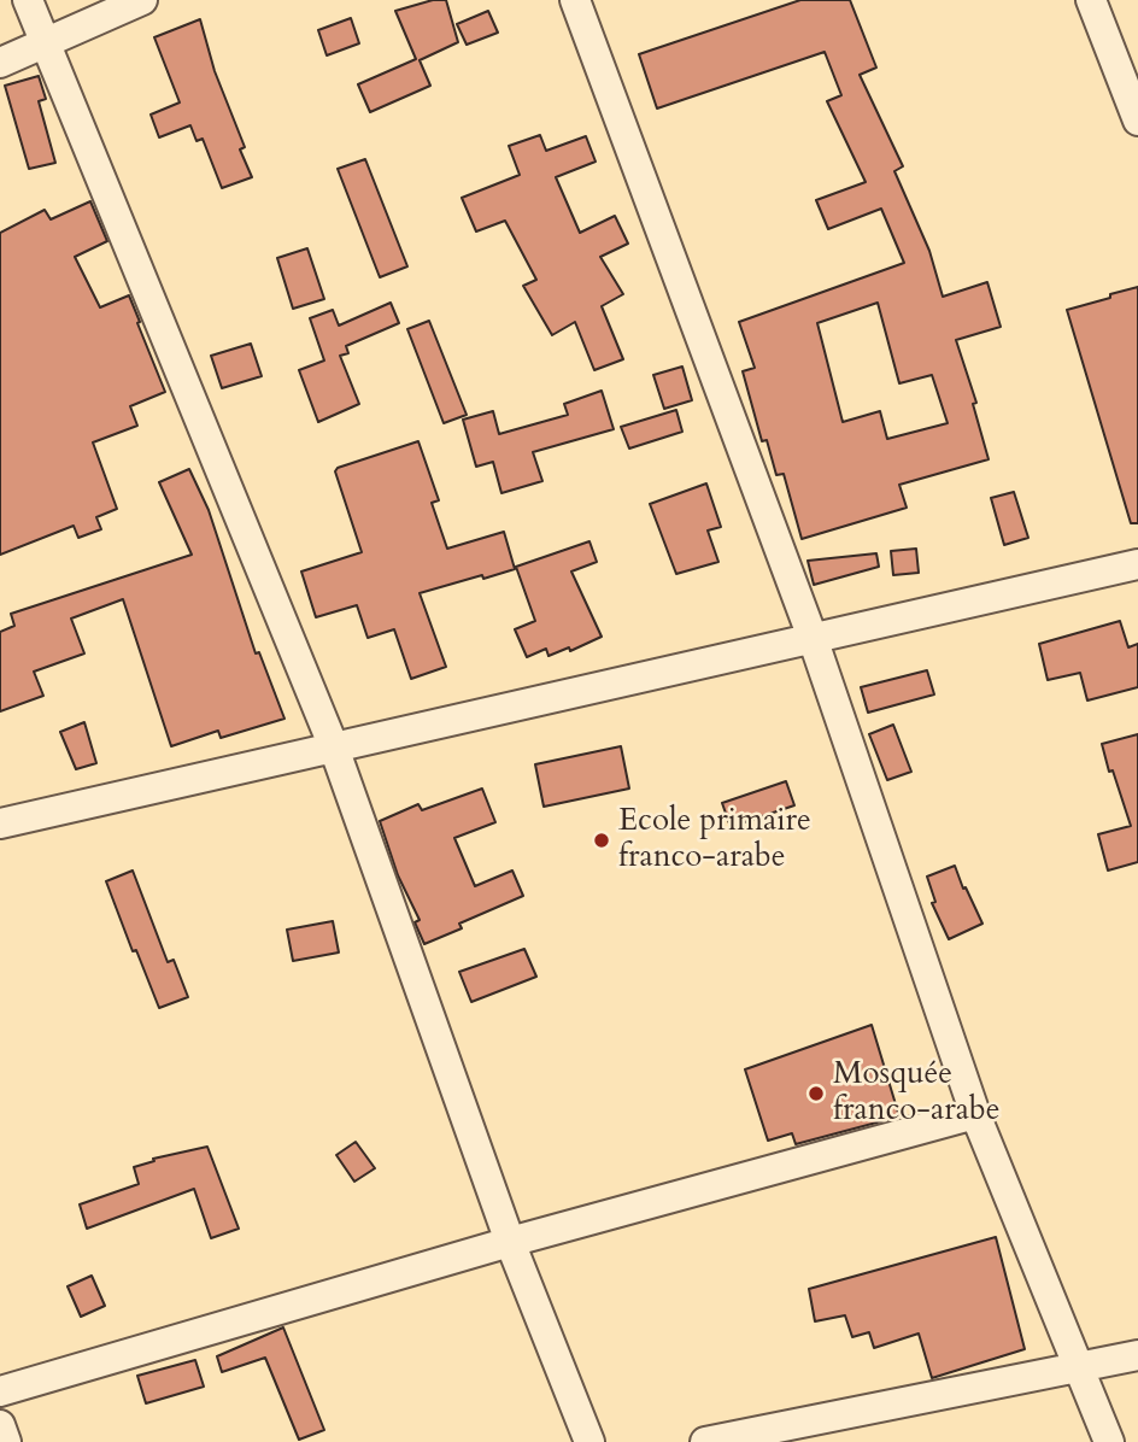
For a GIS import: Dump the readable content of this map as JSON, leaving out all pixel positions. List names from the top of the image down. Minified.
{"places":["Ecole primaire franco-arabe","Mosquée franco-arabe"]}
